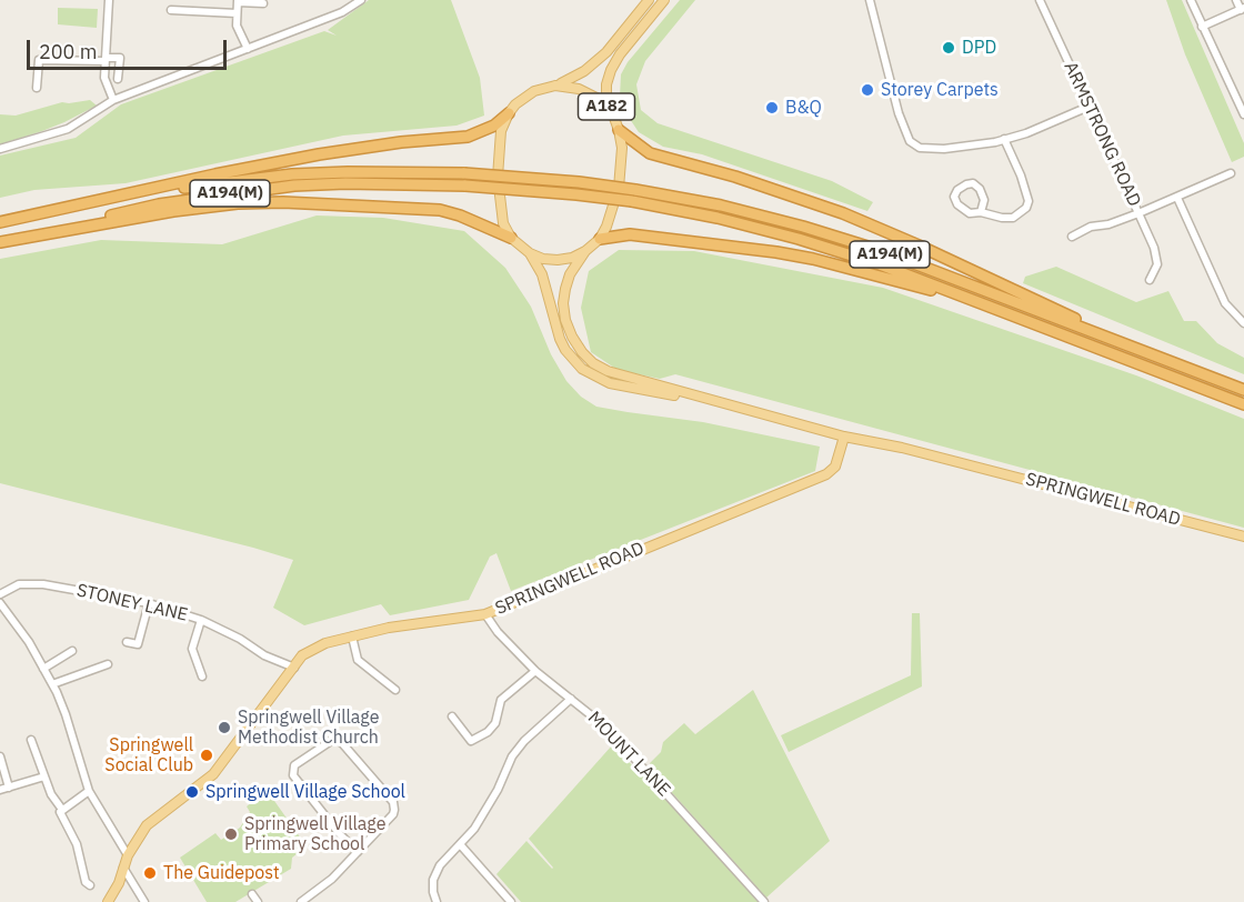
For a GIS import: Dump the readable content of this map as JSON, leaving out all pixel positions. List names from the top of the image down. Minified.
{"streets":{"highway":["A194(M)"],"main road":["A182","SPRINGWELL ROAD"],"street":["ARMSTRONG ROAD","STONEY LANE","MOUNT LANE"]},"crossings":[["A182","A194(M)"],["A182","SPRINGWELL ROAD"],["A194(M)","SPRINGWELL ROAD"],["SPRINGWELL ROAD","STONEY LANE"],["SPRINGWELL ROAD","MOUNT LANE"]],"places":["DPD","Storey Carpets","B&Q","Springwell Village Methodist Church","Springwell Social Club","Springwell Village School","Springwell Village Primary School","The Guidepost"],"scale_bar":"200 m"}
